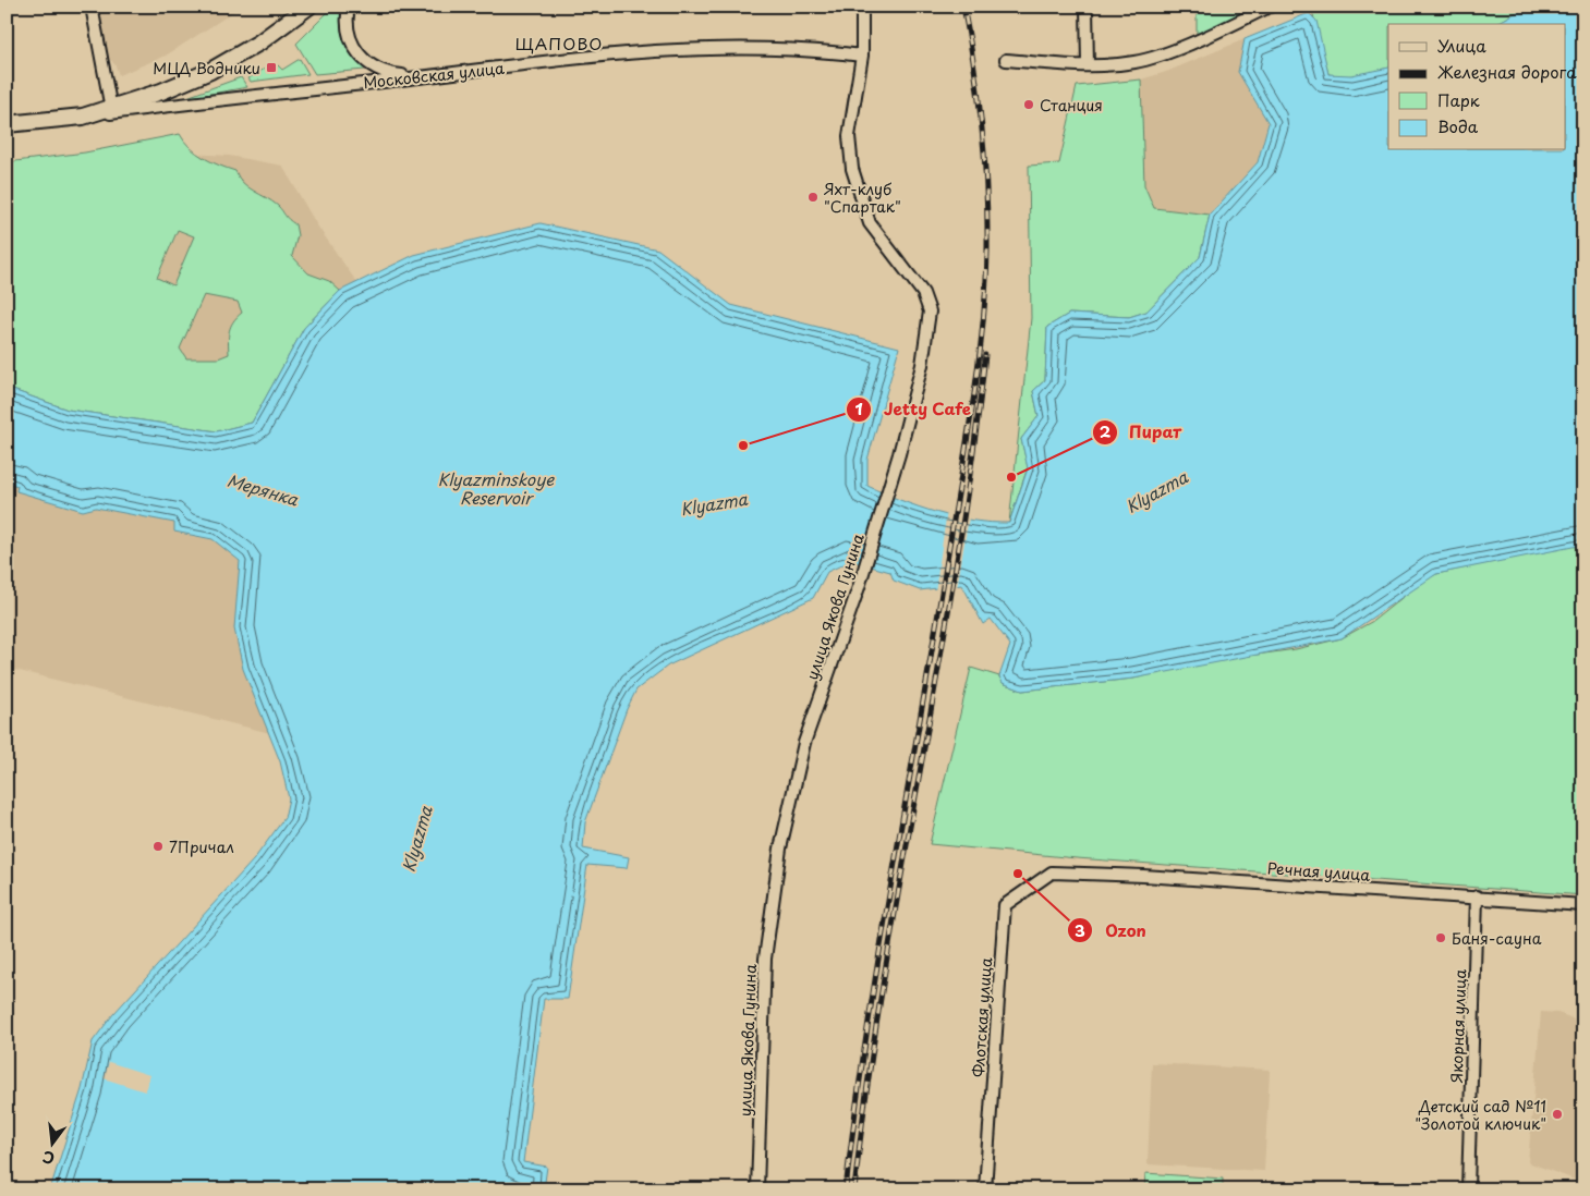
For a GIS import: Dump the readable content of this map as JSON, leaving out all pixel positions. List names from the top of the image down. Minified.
{"streets":{"main road":["Московская улица"],"street":["улица Якова Гунина","Речная улица","Флотская улица","Якорная улица"]},"crossings":[["Московская улица","улица Якова Гунина"],["Речная улица","Флотская улица"],["Речная улица","Якорная улица"]],"districts":["ЩАПОВО"],"water":["Klyazminskoye Reservoir","Мерянка","Klyazma"],"places":{"transit":["МЦД Водники"],"other":["Станция","Яхт-клуб \"Спартак\"","Jetty Cafe","Пират","7Причал","Ozon","Баня-сауна","Детский сад №11 \"Золотой ключик\""]},"legend":["Улица","Железная дорога","Парк","Вода"],"north":"bottom"}
